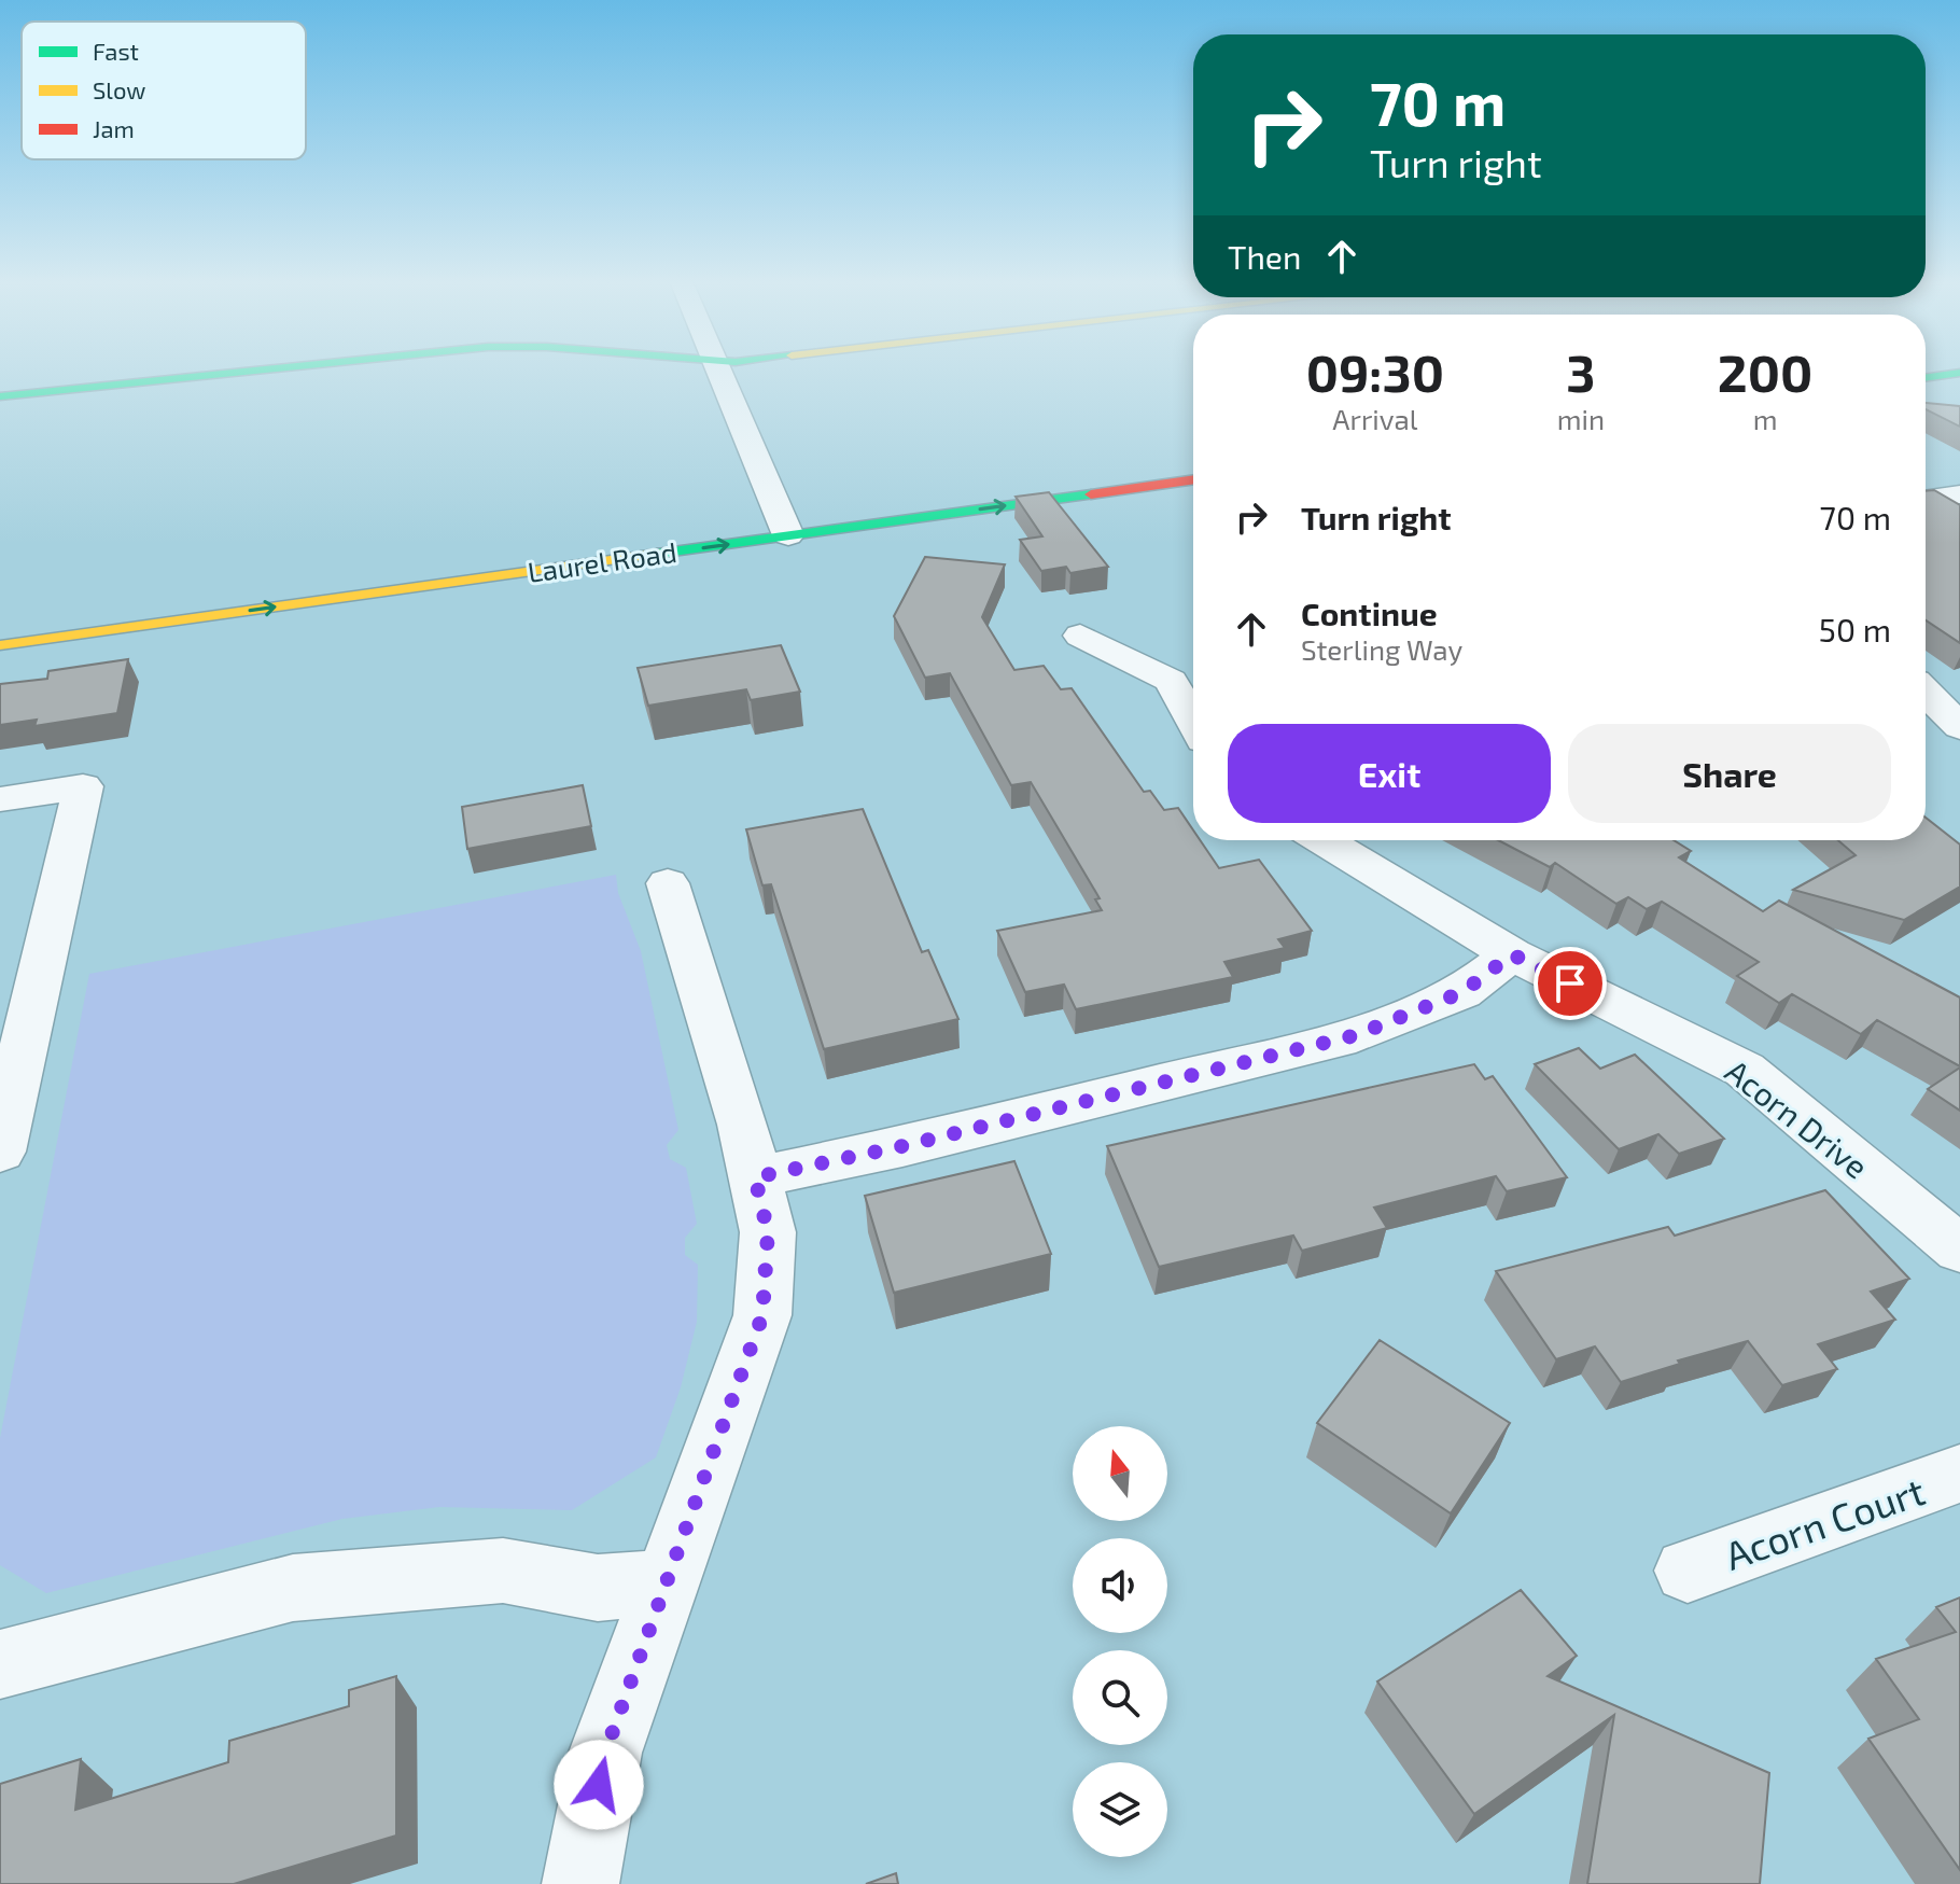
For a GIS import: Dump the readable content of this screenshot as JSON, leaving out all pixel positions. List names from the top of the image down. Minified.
{"streets":{"street":["Laurel Road","Acorn Drive","Acorn Court"]},"one_way":["Laurel Road"],"legend":["Fast","Slow","Jam"],"north":"top","page":{"turn":["70 m","Turn right"],"then":"Then","eta":["09:30","Arrival","3","min","200","m"],"list":[{"name":"Turn right","value":"70 m"},{"name":"Continue","note":"Sterling Way","value":"50 m"}],"buttons":["Exit","Share"]}}
